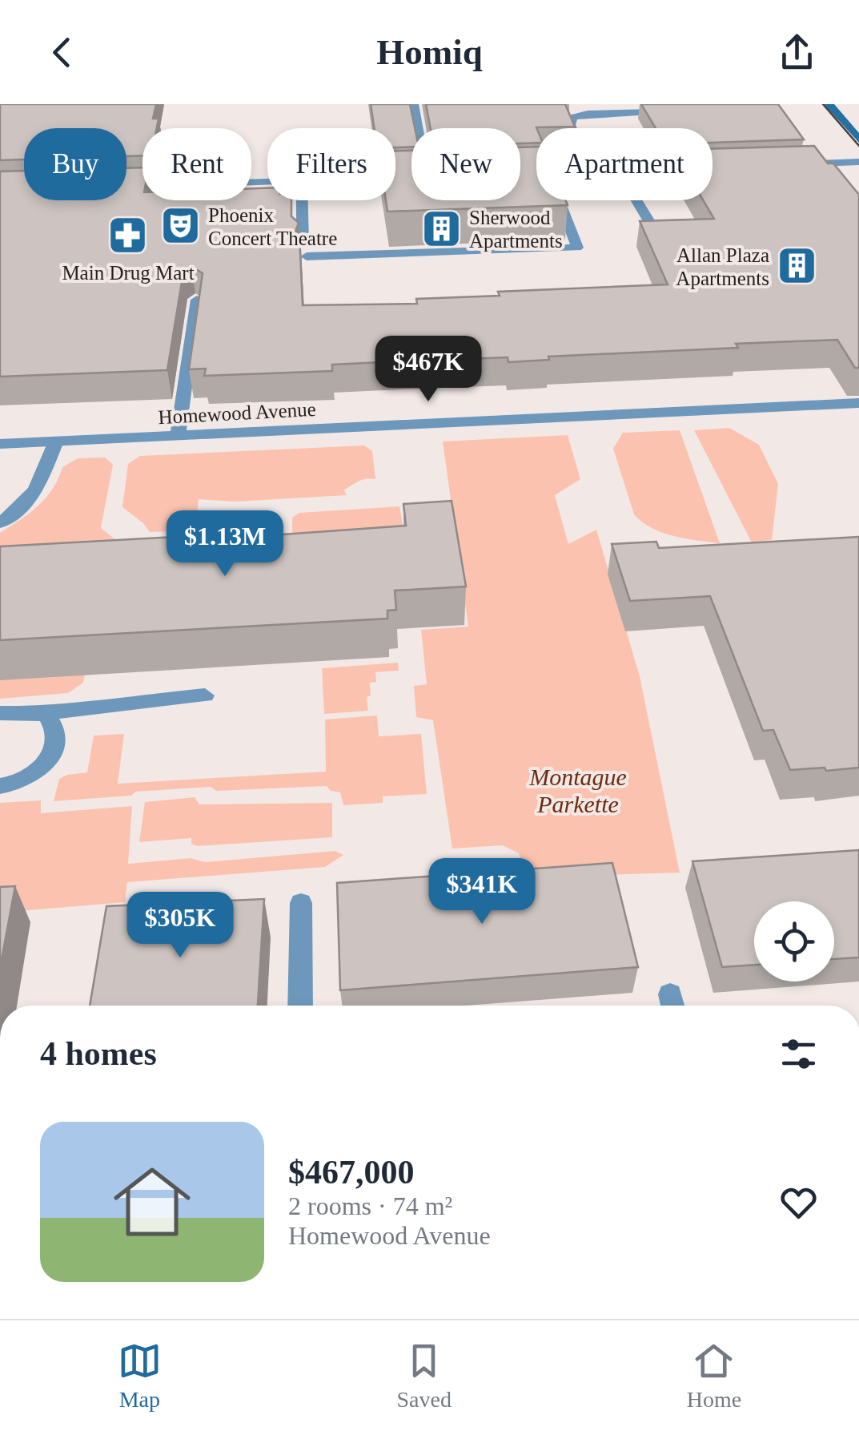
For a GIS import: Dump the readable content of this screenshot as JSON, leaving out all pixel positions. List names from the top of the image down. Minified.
{"streets":{"street":["Homewood Avenue"]},"parks":["Montague Parkette"],"places":{"theatre":["Phoenix Concert Theatre"],"building":["Sherwood Apartments","Allan Plaza Apartments"],"pharmacy":["Main Drug Mart"]},"page":{"header":"Homiq","chip":["Buy","Rent","Filters","New","Apartment"],"price":["$467K","$1.13M","$341K","$305K"],"heading":"4 homes","list":[{"name":"$467,000","note":"2 rooms · 74 m² · Homewood Avenue"}],"tabs":["Map","Saved","Home"]}}
